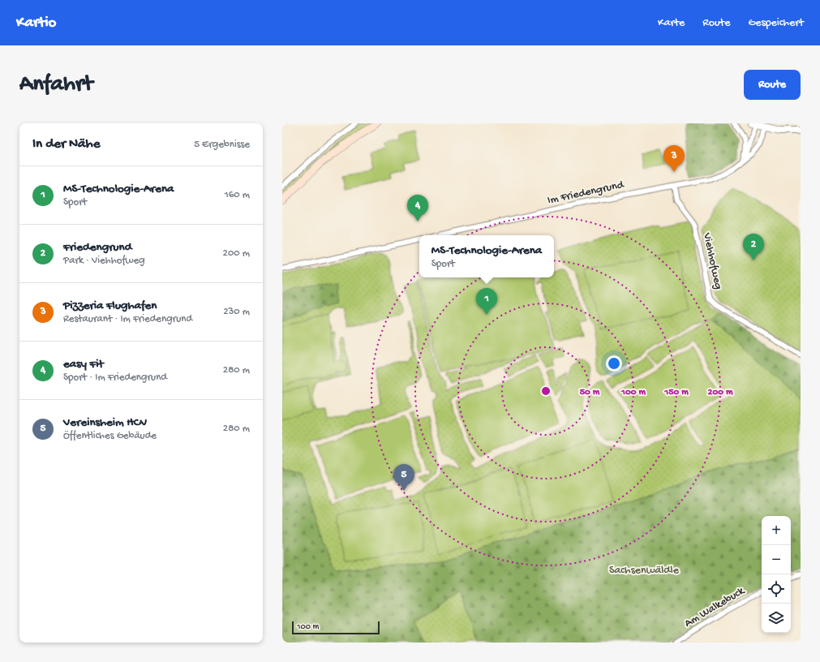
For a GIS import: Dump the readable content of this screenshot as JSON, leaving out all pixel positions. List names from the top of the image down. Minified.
{"streets":{"street":["Im Friedengrund","Viehhofweg","Am Walkebuck"]},"crossings":[["Im Friedengrund","Viehhofweg"]],"parks":["Sachsenwäldle"],"scale_bar":"100 m","page":{"header":"Kartio","nav":["Karte","Route","Gespeichert"],"buttons":"Route","title":"Anfahrt","heading":["In der Nähe","5 Ergebnisse"],"pins":["3","4","2","1","5"],"list":[{"mark":"1","name":"MS-Technologie-Arena","note":"Sport","value":"160 m"},{"mark":"2","name":"Friedengrund","note":"Park · Viehhofweg","value":"200 m"},{"mark":"3","name":"Pizzeria Flughafen","note":"Restaurant · Im Friedengrund","value":"230 m"},{"mark":"4","name":"easy Fit","note":"Sport · Im Friedengrund","value":"280 m"},{"mark":"5","name":"Vereinsheim HCV","note":"Öffentliches Gebäude","value":"280 m"}],"popup":["MS-Technologie-Arena","Sport"],"map_buttons":["+","−"],"scale":"100 m"},"rings":["50 m","100 m","150 m","200 m"]}
